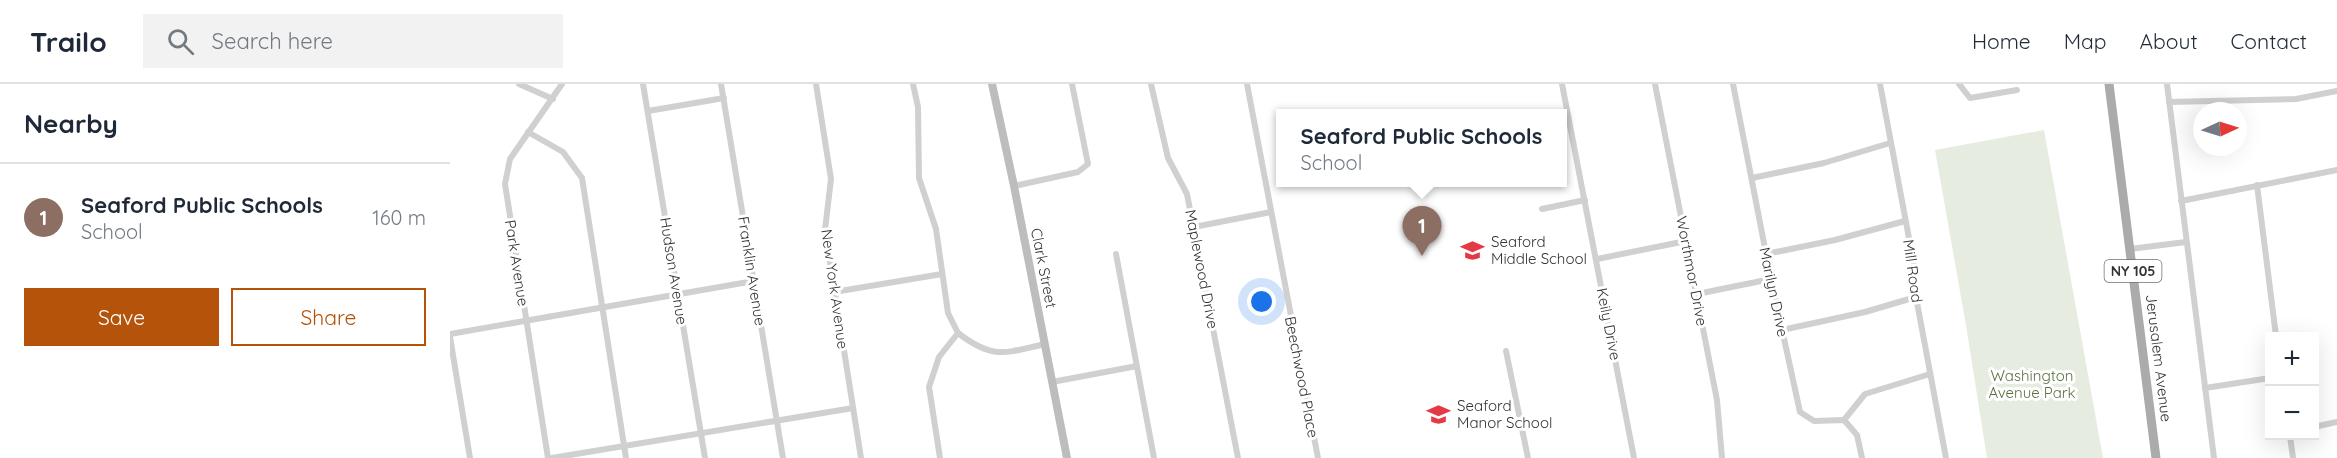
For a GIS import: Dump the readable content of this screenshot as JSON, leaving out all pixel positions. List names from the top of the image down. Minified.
{"streets":{"main road":["NY 105","Jerusalem Avenue"],"street":["Park Avenue","Clark Street","Maplewood Drive","Hudson Avenue","Franklin Avenue","Worthmor Drive","Mill Road","New York Avenue","Marilyn Drive","Keily Drive","Beechwood Place"]},"parks":["Washington Avenue Park"],"places":{"school or university":["Seaford Middle School","Seaford Manor School"]},"north":"right","page":{"header":"Trailo","search":"Search here","nav":["Home","Map","About","Contact"],"heading":"Nearby","popup":["Seaford Public Schools","School"],"list":[{"mark":"1","name":"Seaford Public Schools","note":"School","value":"160 m"}],"pins":"1","buttons":["Save","Share"],"map_buttons":["+","−"]}}
